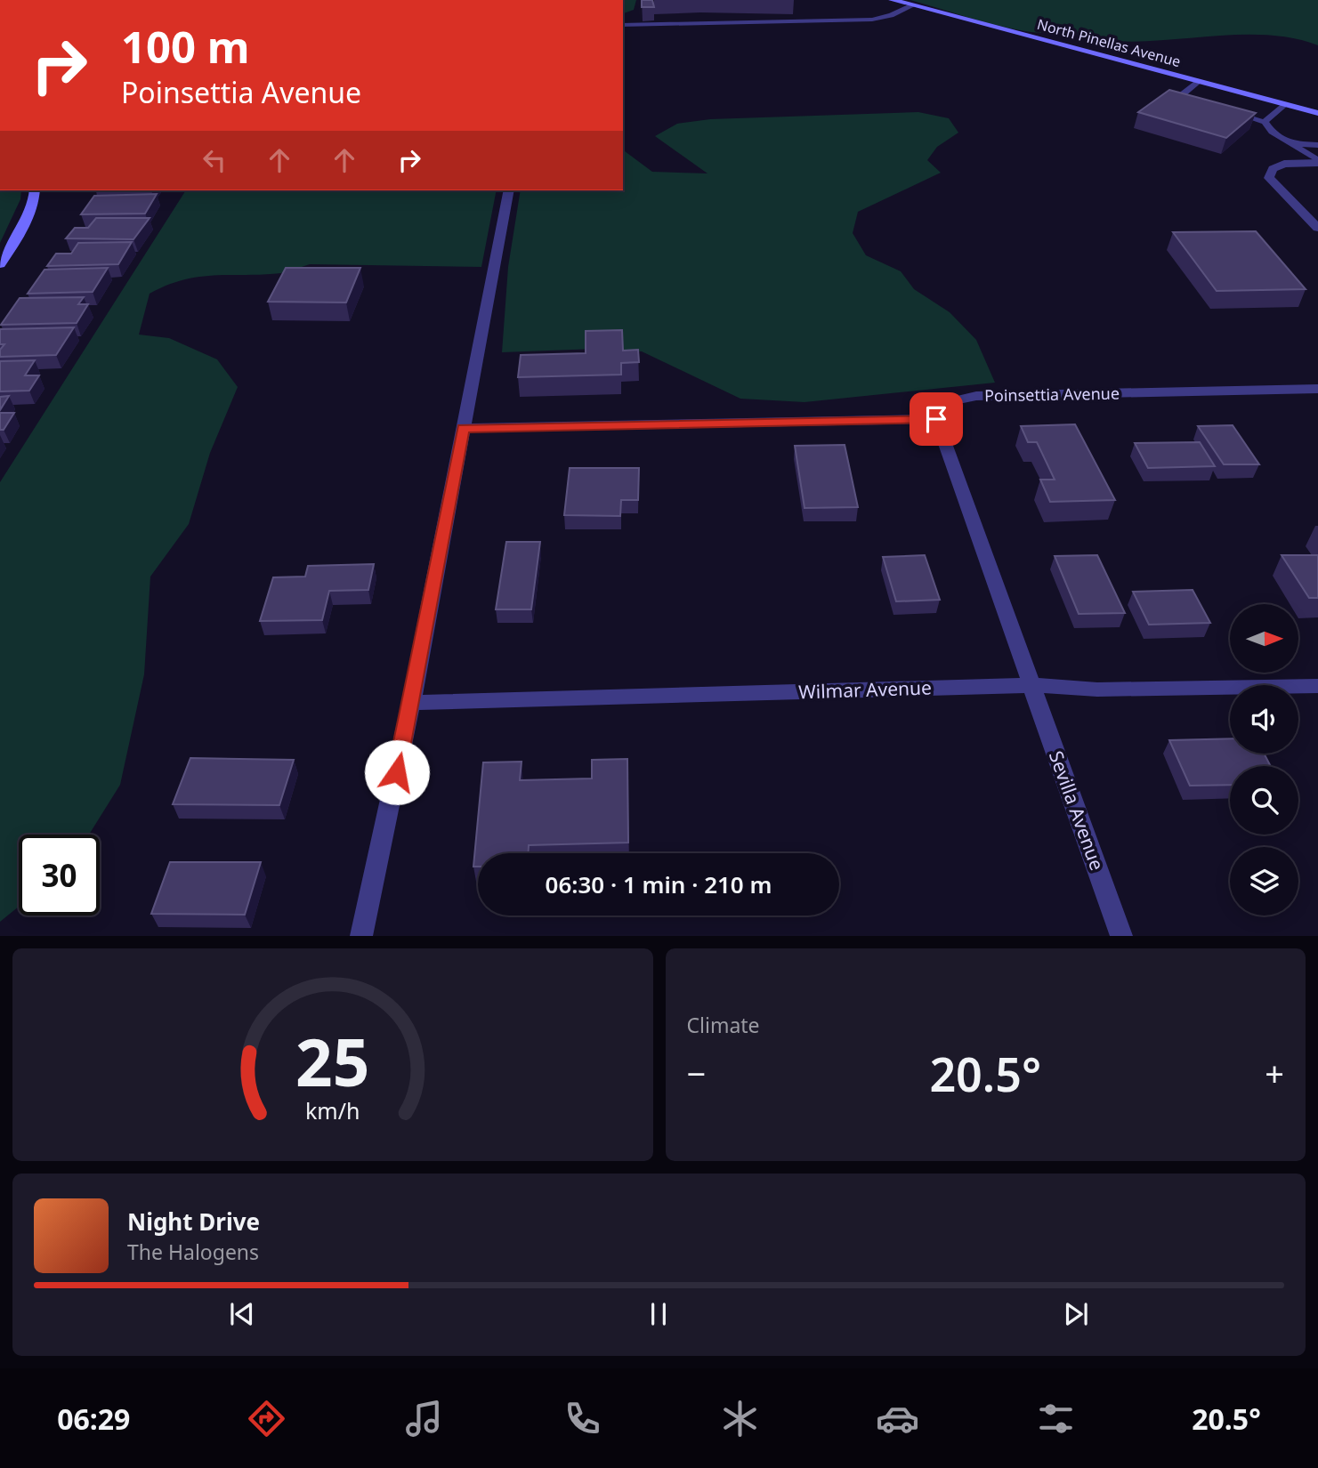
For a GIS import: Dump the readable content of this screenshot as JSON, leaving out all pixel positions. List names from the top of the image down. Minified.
{"streets":{"main road":["North Pinellas Avenue"],"street":["Poinsettia Avenue","Wilmar Avenue","Sevilla Avenue"]},"crossings":[["Wilmar Avenue","Sevilla Avenue"]],"north":"right","page":{"turn":["100 m","Poinsettia Avenue"],"limit":"30","trip":"06:30 · 1 min · 210 m","tile":"Climate","heat":["−","20.5°","+"],"song":["Night Drive","The Halogens"],"tabs":["06:29","20.5°"],"gauge":["25","km/h"]}}
